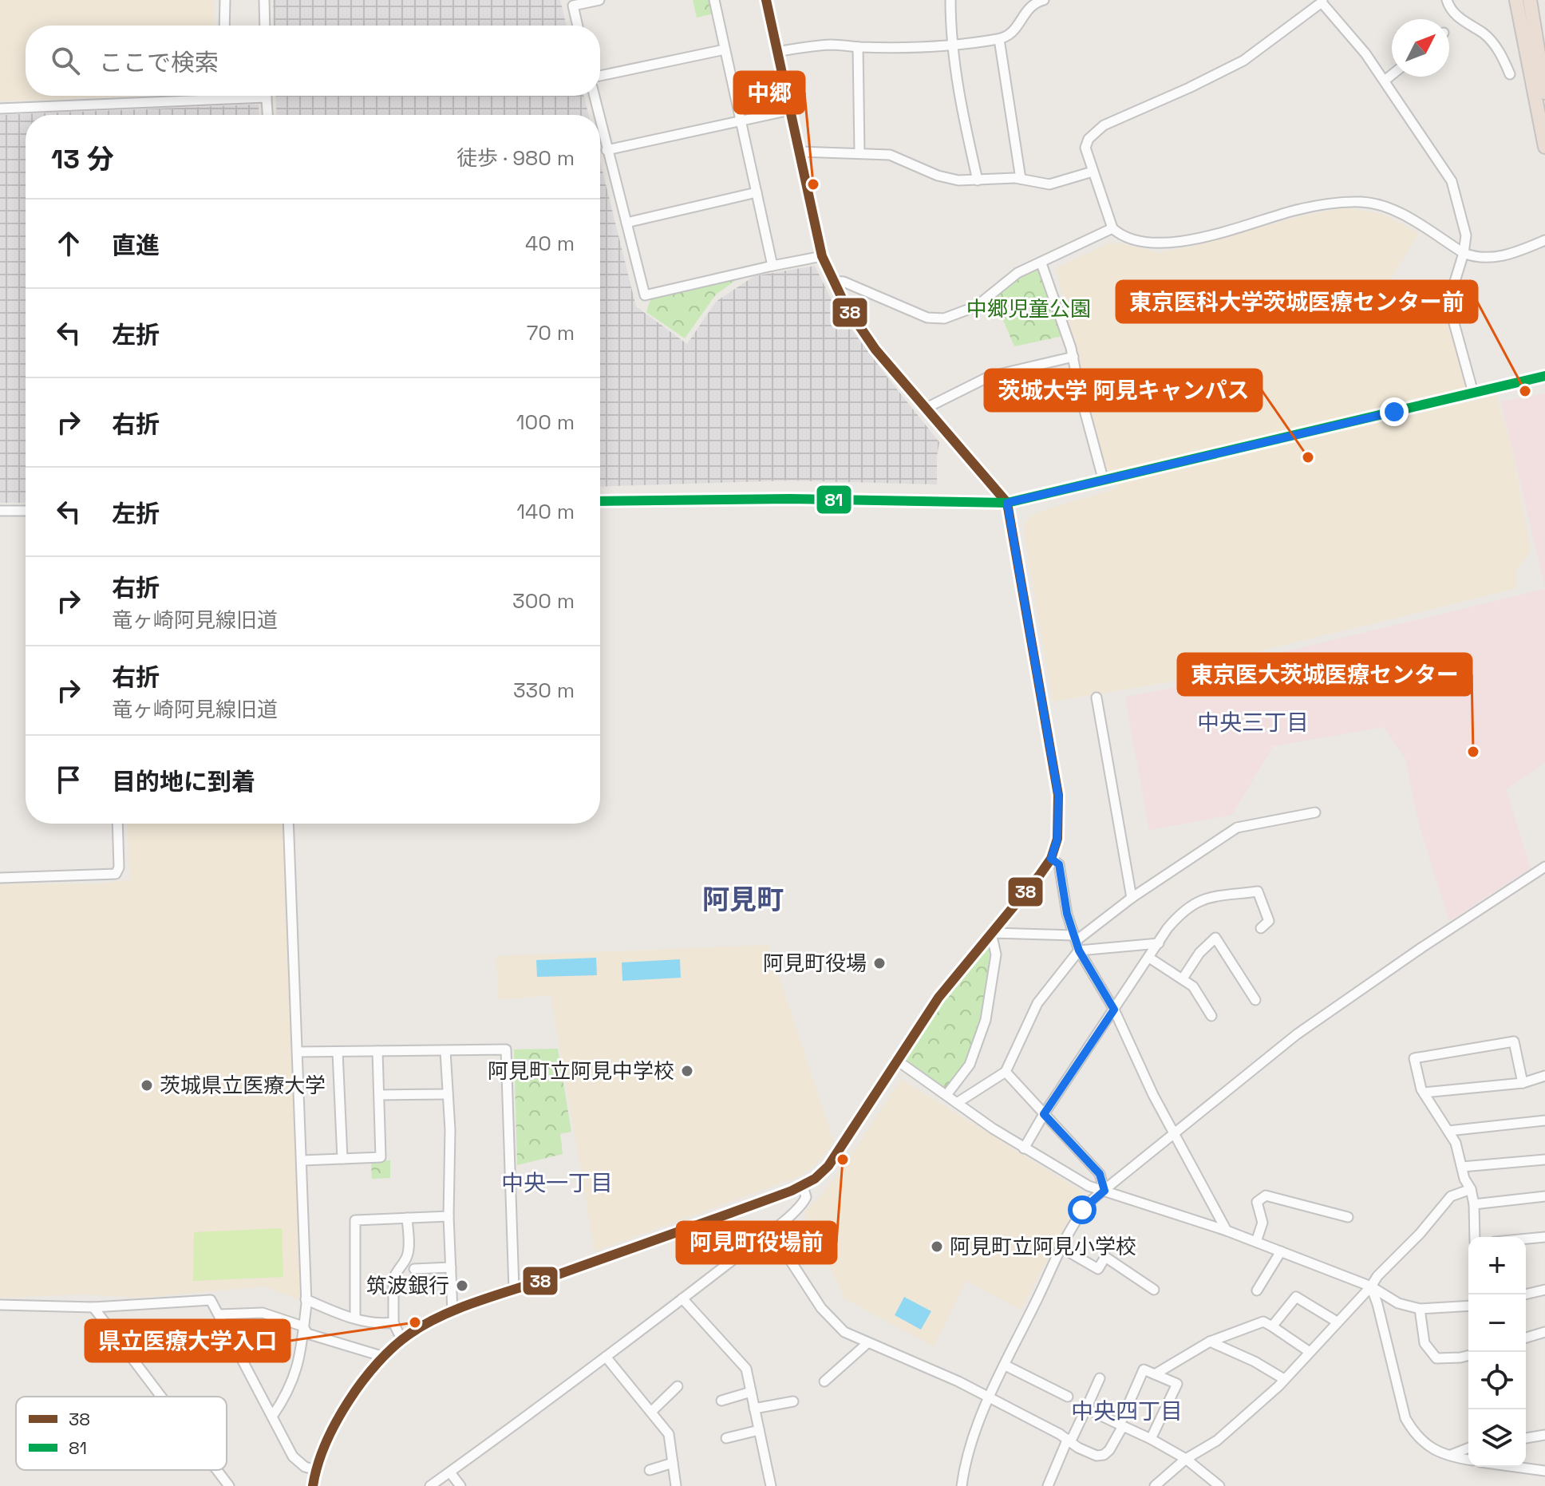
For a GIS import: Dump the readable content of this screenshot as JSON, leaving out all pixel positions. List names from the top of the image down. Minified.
{"districts":["中央三丁目","阿見町","中央一丁目","中央四丁目"],"parks":["中郷児童公園"],"places":["中郷","東京医科大学茨城医療センター前","茨城大学 阿見キャンパス","東京医大茨城医療センター","阿見町役場","阿見町立阿見中学校","茨城県立医療大学","阿見町役場前","阿見町立阿見小学校","筑波銀行","県立医療大学入口"],"lines":["transit line 38","transit line 81"],"legend":["38","81"],"north":"top right","page":{"search":"ここで検索","heading":["13 分","徒歩 · 980 m"],"list":[["直進","40 m"],["左折","70 m"],["右折","100 m"],["左折","140 m"],["右折","竜ヶ崎阿見線旧道","300 m"],["右折","竜ヶ崎阿見線旧道","330 m"],"目的地に到着"],"map_buttons":["+","−"]}}
